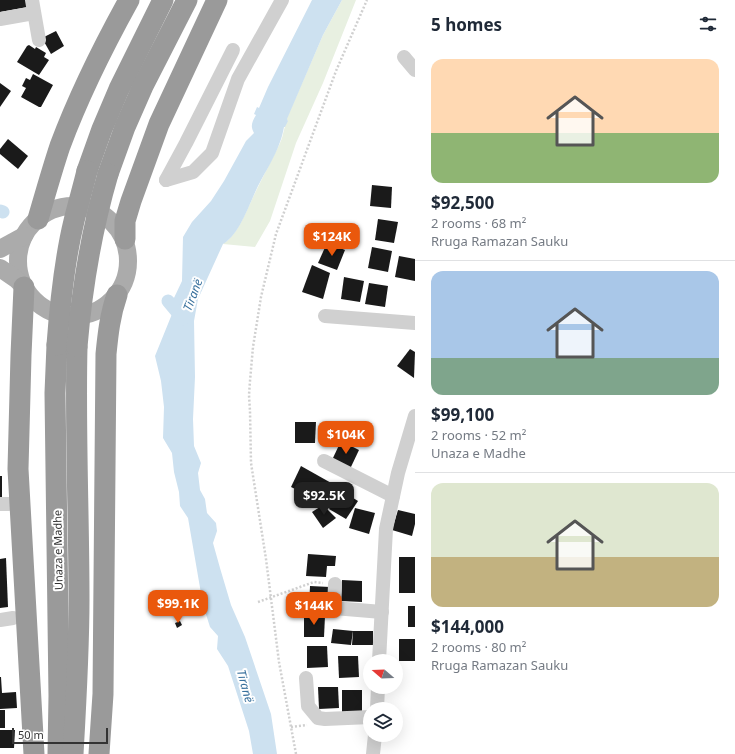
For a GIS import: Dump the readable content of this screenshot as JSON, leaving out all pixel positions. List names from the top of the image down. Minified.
{"streets":{"highway":["Unaza e Madhe"]},"water":["Tiranë"],"scale_bar":"50 m","north":"left","page":{"heading":"5 homes","list":[{"name":"$92,500","note":"2 rooms · 68 m² · Rruga Ramazan Sauku"},{"name":"$99,100","note":"2 rooms · 52 m² · Unaza e Madhe"},{"name":"$144,000","note":"2 rooms · 80 m² · Rruga Ramazan Sauku"}],"price":["$124K","$104K","$92.5K","$99.1K","$144K"],"scale":"50 m"}}
